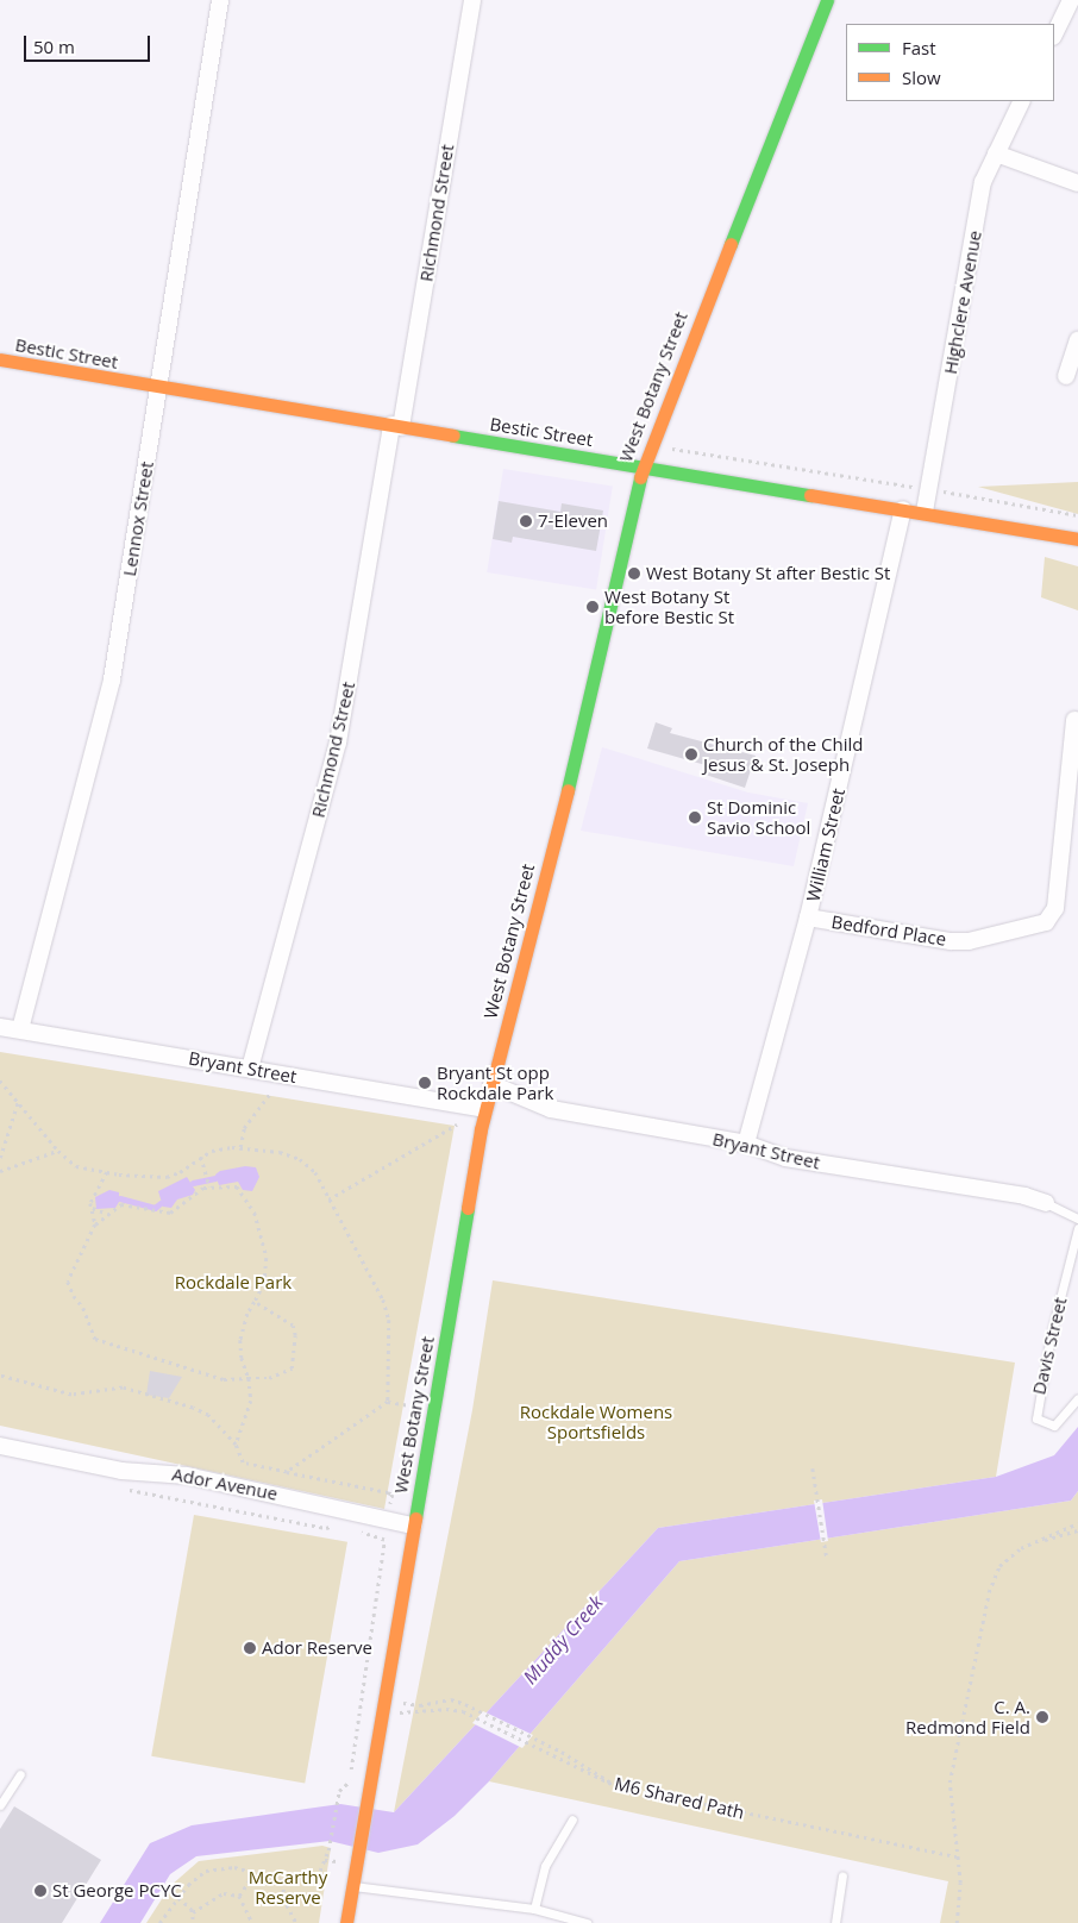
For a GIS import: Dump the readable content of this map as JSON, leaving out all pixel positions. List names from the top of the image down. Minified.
{"streets":{"main road":["Bestic Street","West Botany Street"],"street":["Richmond Street","Highclere Avenue","Lennox Street","William Street","Bedford Place","Bryant Street","Ador Avenue"],"lane":["Davis Street"],"path":["M6 Shared Path"]},"crossings":[["Richmond Street","Bestic Street"],["Richmond Street","Bryant Street"],["Highclere Avenue","Bestic Street"],["Bestic Street","West Botany Street"],["Bestic Street","Lennox Street"],["Bestic Street","William Street"],["West Botany Street","Bryant Street"],["West Botany Street","Ador Avenue"],["West Botany Street","M6 Shared Path"],["Lennox Street","Bryant Street"],["William Street","Bedford Place"],["William Street","Bryant Street"]],"water":["Muddy Creek"],"parks":["Rockdale Park","Rockdale Womens Sportsfields","McCarthy Reserve"],"places":["7-Eleven","West Botany St after Bestic St","West Botany St before Bestic St","Church of the Child Jesus & St. Joseph","St Dominic Savio School","Bryant St opp Rockdale Park","Ador Reserve","C. A. Redmond Field","St George PCYC"],"legend":["Fast","Slow"],"scale_bar":"50 m"}
